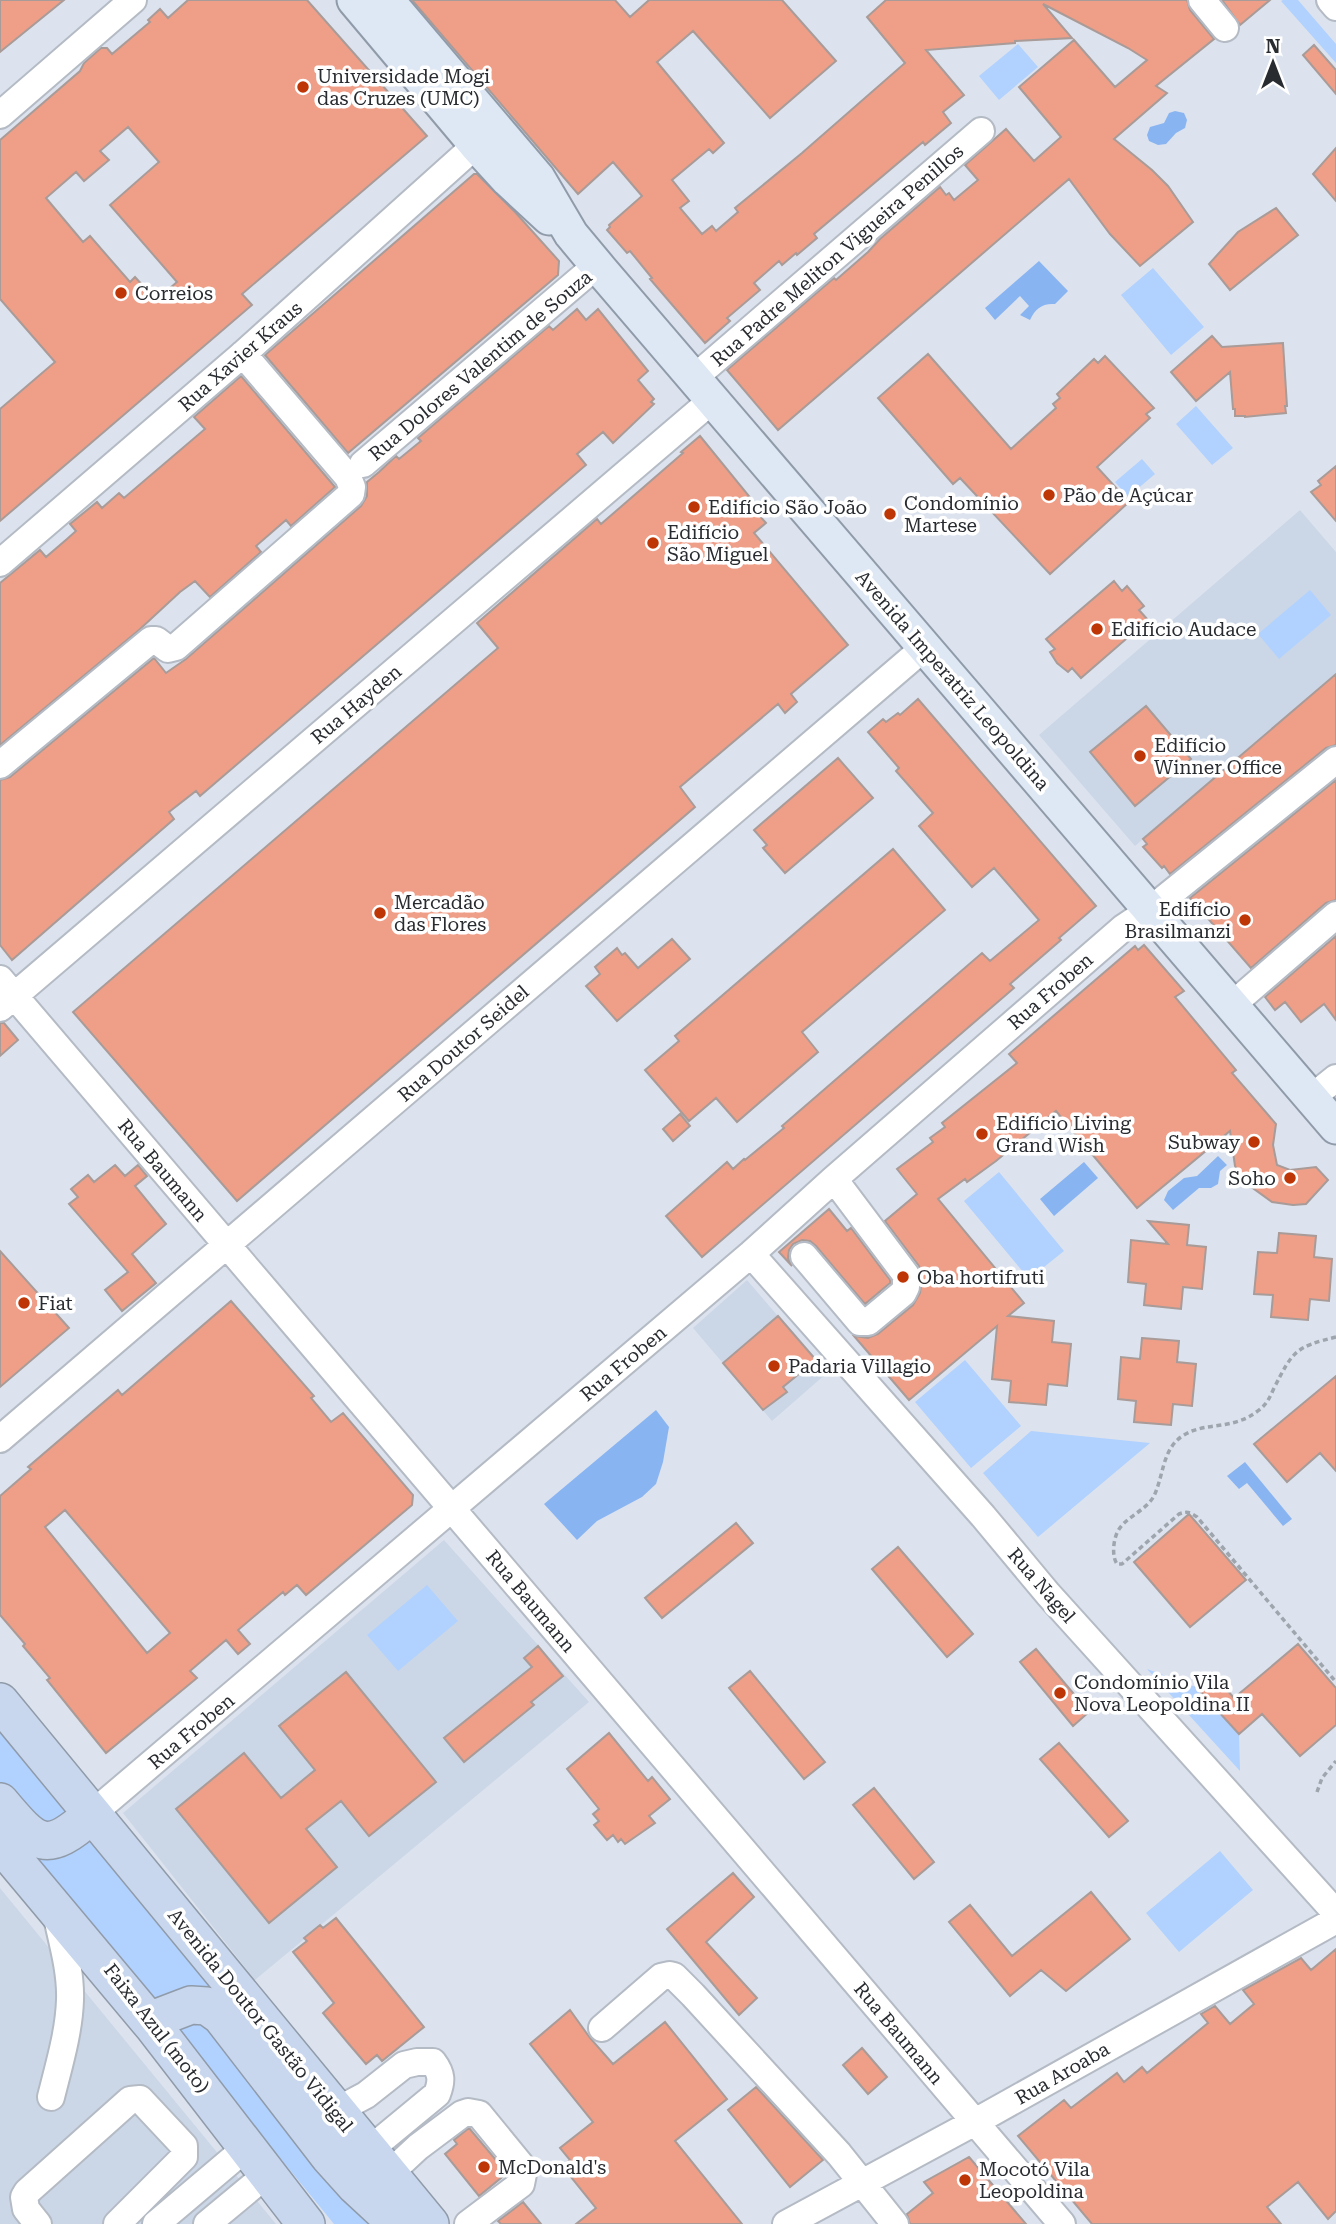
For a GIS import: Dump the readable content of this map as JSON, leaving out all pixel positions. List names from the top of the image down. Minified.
{"streets":{"highway":["Avenida Doutor Gastão Vidigal"],"main road":["Avenida Imperatriz Leopoldina"],"street":["Rua Padre Meliton Vigueira Penillos","Rua Xavier Kraus","Rua Dolores Valentim de Souza","Rua Hayden","Rua Froben","Rua Doutor Seidel","Rua Baumann","Rua Nagel","Faixa Azul (moto)","Rua Aroaba"]},"crossings":[["Rua Padre Meliton Vigueira Penillos","Avenida Imperatriz Leopoldina"],["Rua Padre Meliton Vigueira Penillos","Rua Hayden"],["Rua Xavier Kraus","Avenida Imperatriz Leopoldina"],["Rua Dolores Valentim de Souza","Avenida Imperatriz Leopoldina"],["Avenida Imperatriz Leopoldina","Rua Hayden"],["Avenida Imperatriz Leopoldina","Rua Froben"],["Avenida Imperatriz Leopoldina","Rua Doutor Seidel"],["Rua Hayden","Rua Baumann"],["Rua Froben","Rua Baumann"],["Rua Froben","Rua Nagel"],["Rua Froben","Avenida Doutor Gastão Vidigal"],["Rua Doutor Seidel","Rua Baumann"],["Rua Baumann","Rua Aroaba"]],"places":["Universidade Mogi das Cruzes (UMC)","Correios","Pão de Açúcar","Edifício São João","Condomínio Martese","Edifício São Miguel","Edifício Audace","Edifício Winner Office","Mercadão das Flores","Edifício Brasilmanzi","Edifício Living Grand Wish","Subway","Soho","Oba hortifruti","Fiat","Padaria Villagio","Condomínio Vila Nova Leopoldina II","McDonald's","Mocotó Vila Leopoldina"],"north":"top"}
